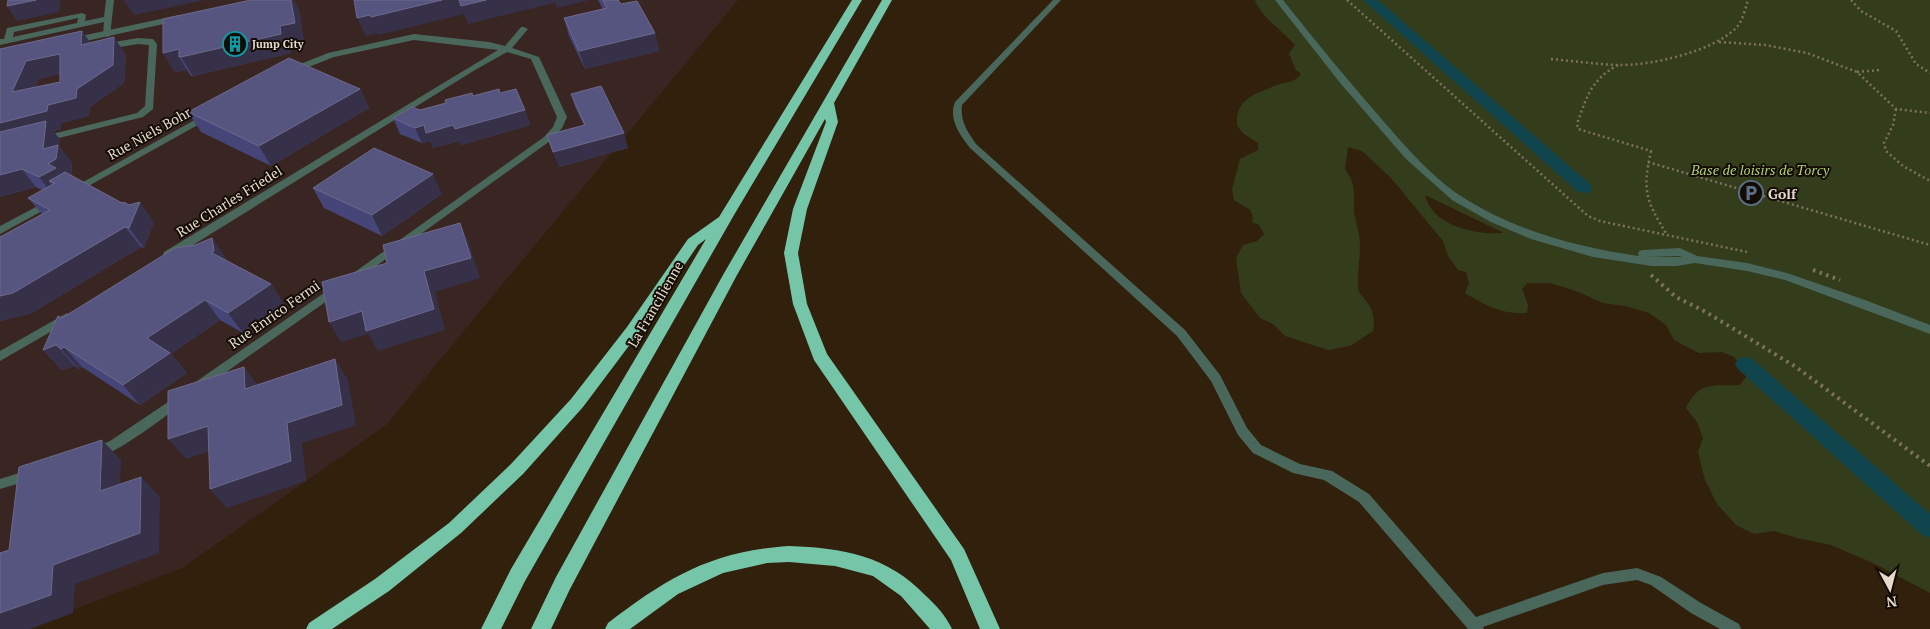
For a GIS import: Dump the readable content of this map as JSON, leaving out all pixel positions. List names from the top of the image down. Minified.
{"streets":{"highway":["La Francilienne"],"lane":["Rue Niels Bohr","Rue Charles Friedel","Rue Enrico Fermi"]},"crossings":[["Rue Charles Friedel","Rue Enrico Fermi"]],"parks":["Base de loisirs de Torcy"],"places":{"building":["Jump City"],"parking":["Golf"]},"north":"bottom"}
